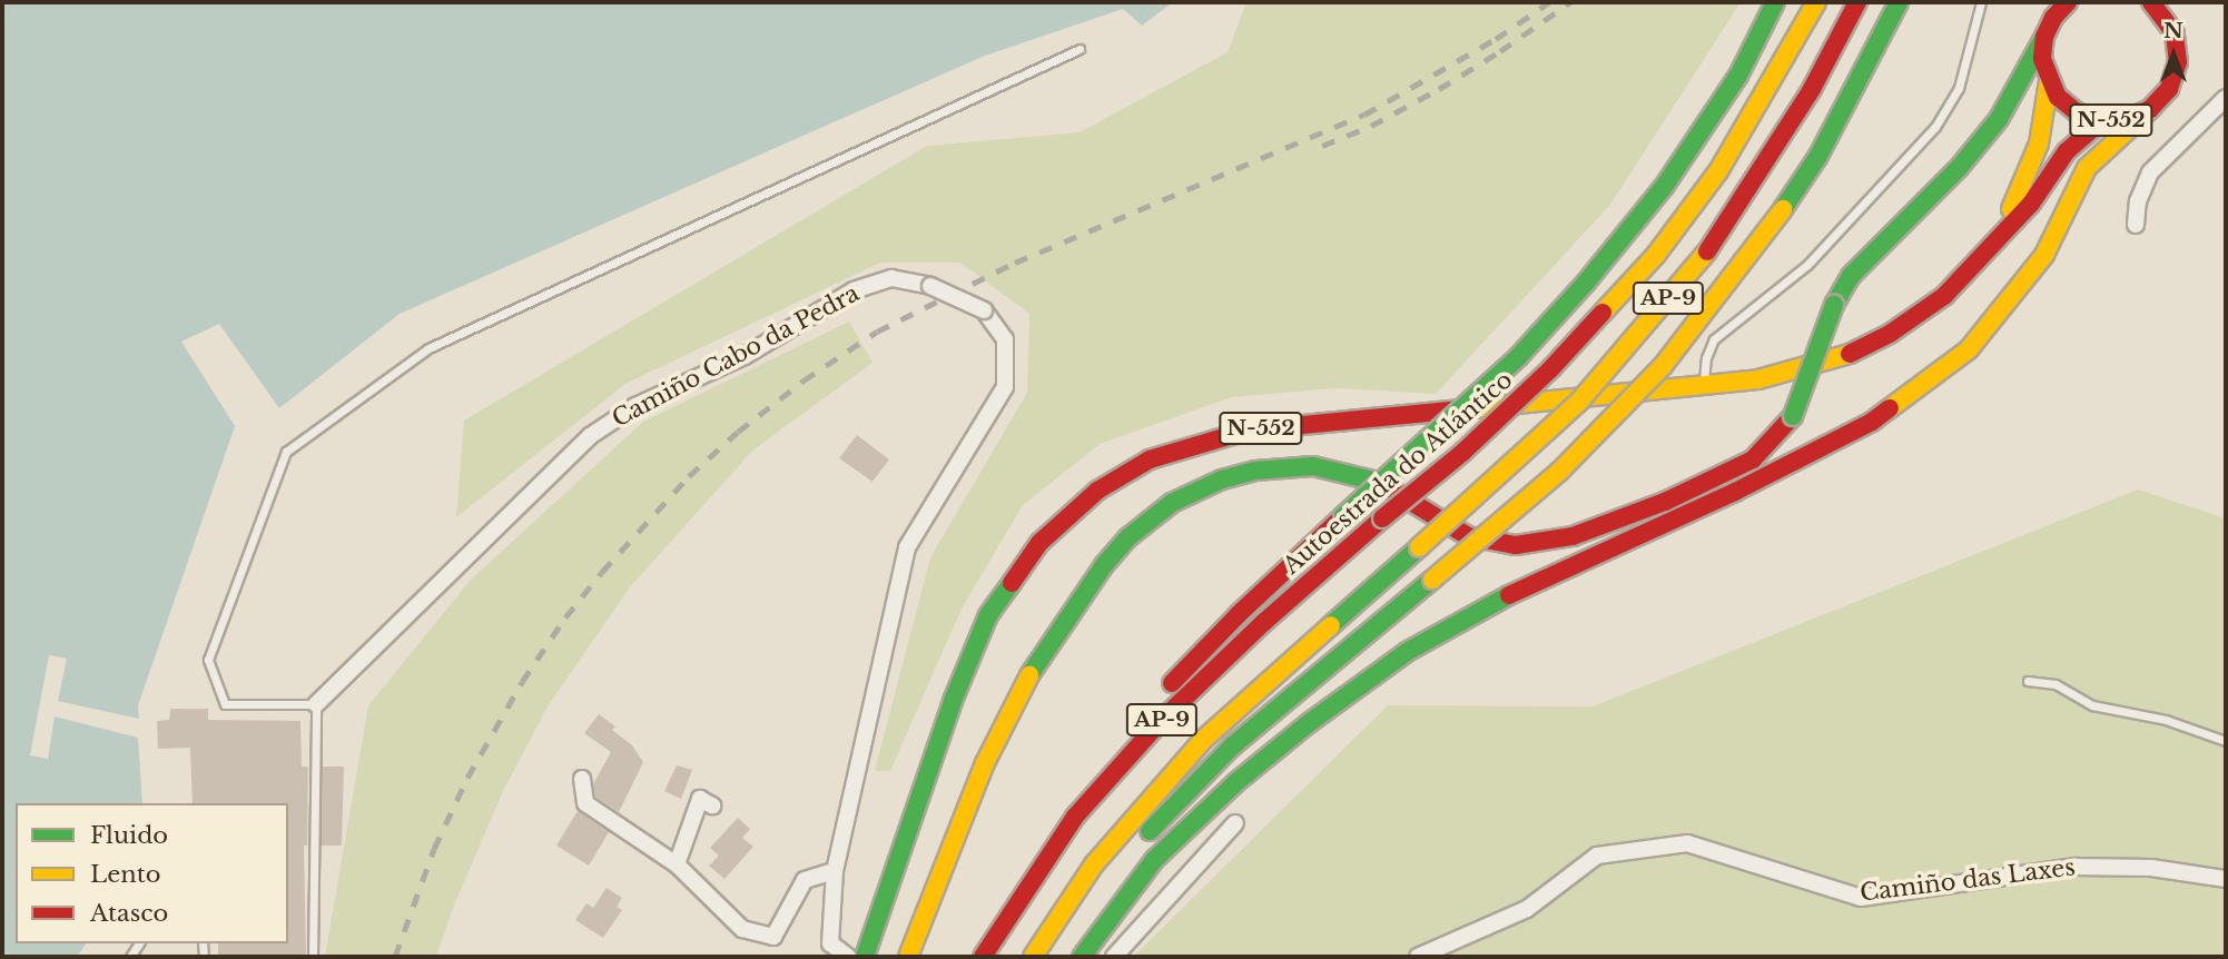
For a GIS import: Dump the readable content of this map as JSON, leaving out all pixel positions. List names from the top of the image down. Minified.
{"streets":{"highway":["N-552","AP-9","Autoestrada do Atlántico"],"street":["Camiño Cabo da Pedra","Camiño das Laxes"]},"legend":["Fluido","Lento","Atasco"],"north":"top"}
